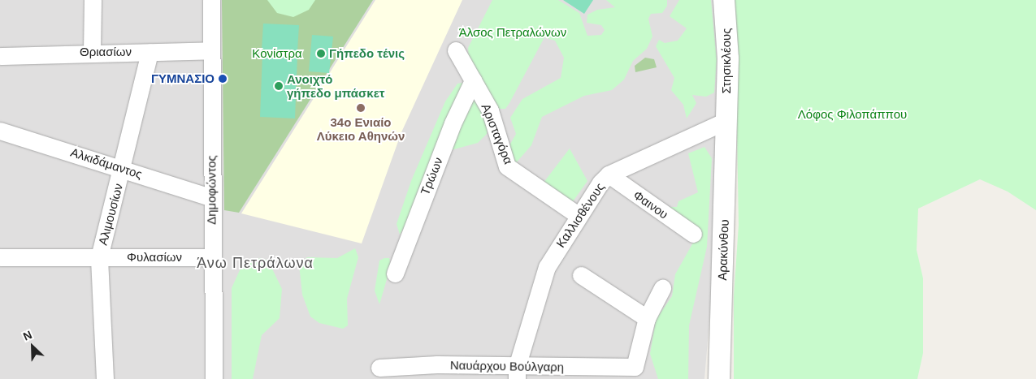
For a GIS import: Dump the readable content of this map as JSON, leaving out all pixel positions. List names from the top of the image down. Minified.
{"streets":{"street":["Θριασίων","Στησικλέους","Αρισταγόρα","Αλκιδάμαντος","Τρώων","Δημοφώντος","Φαινου","Αλιμουσίων","Καλλισθένους","Αρακύνθου","Φυλασίων","Ναυάρχου Βούλγαρη"]},"crossings":[["Θριασίων","Δημοφώντος"],["Θριασίων","Αλιμουσίων"],["Στησικλέους","Καλλισθένους"],["Στησικλέους","Αρακύνθου"],["Αρισταγόρα","Τρώων"],["Αρισταγόρα","Καλλισθένους"],["Αλκιδάμαντος","Δημοφώντος"],["Αλκιδάμαντος","Αλιμουσίων"],["Δημοφώντος","Φυλασίων"],["Φαινου","Καλλισθένους"],["Αλιμουσίων","Φυλασίων"],["Καλλισθένους","Αρακύνθου"],["Καλλισθένους","Ναυάρχου Βούλγαρη"]],"districts":["Άνω Πετράλωνα"],"parks":["Άλσος Πετραλώνων","Κονίστρα","Λόφος Φιλοπάππου"],"places":["Γήπεδο τένις","ΓΥΜΝΑΣΙΟ","Ανοιχτό γήπεδο μπάσκετ","34ο Ενιαίο Λύκειο Αθηνών"],"north":"top left"}
